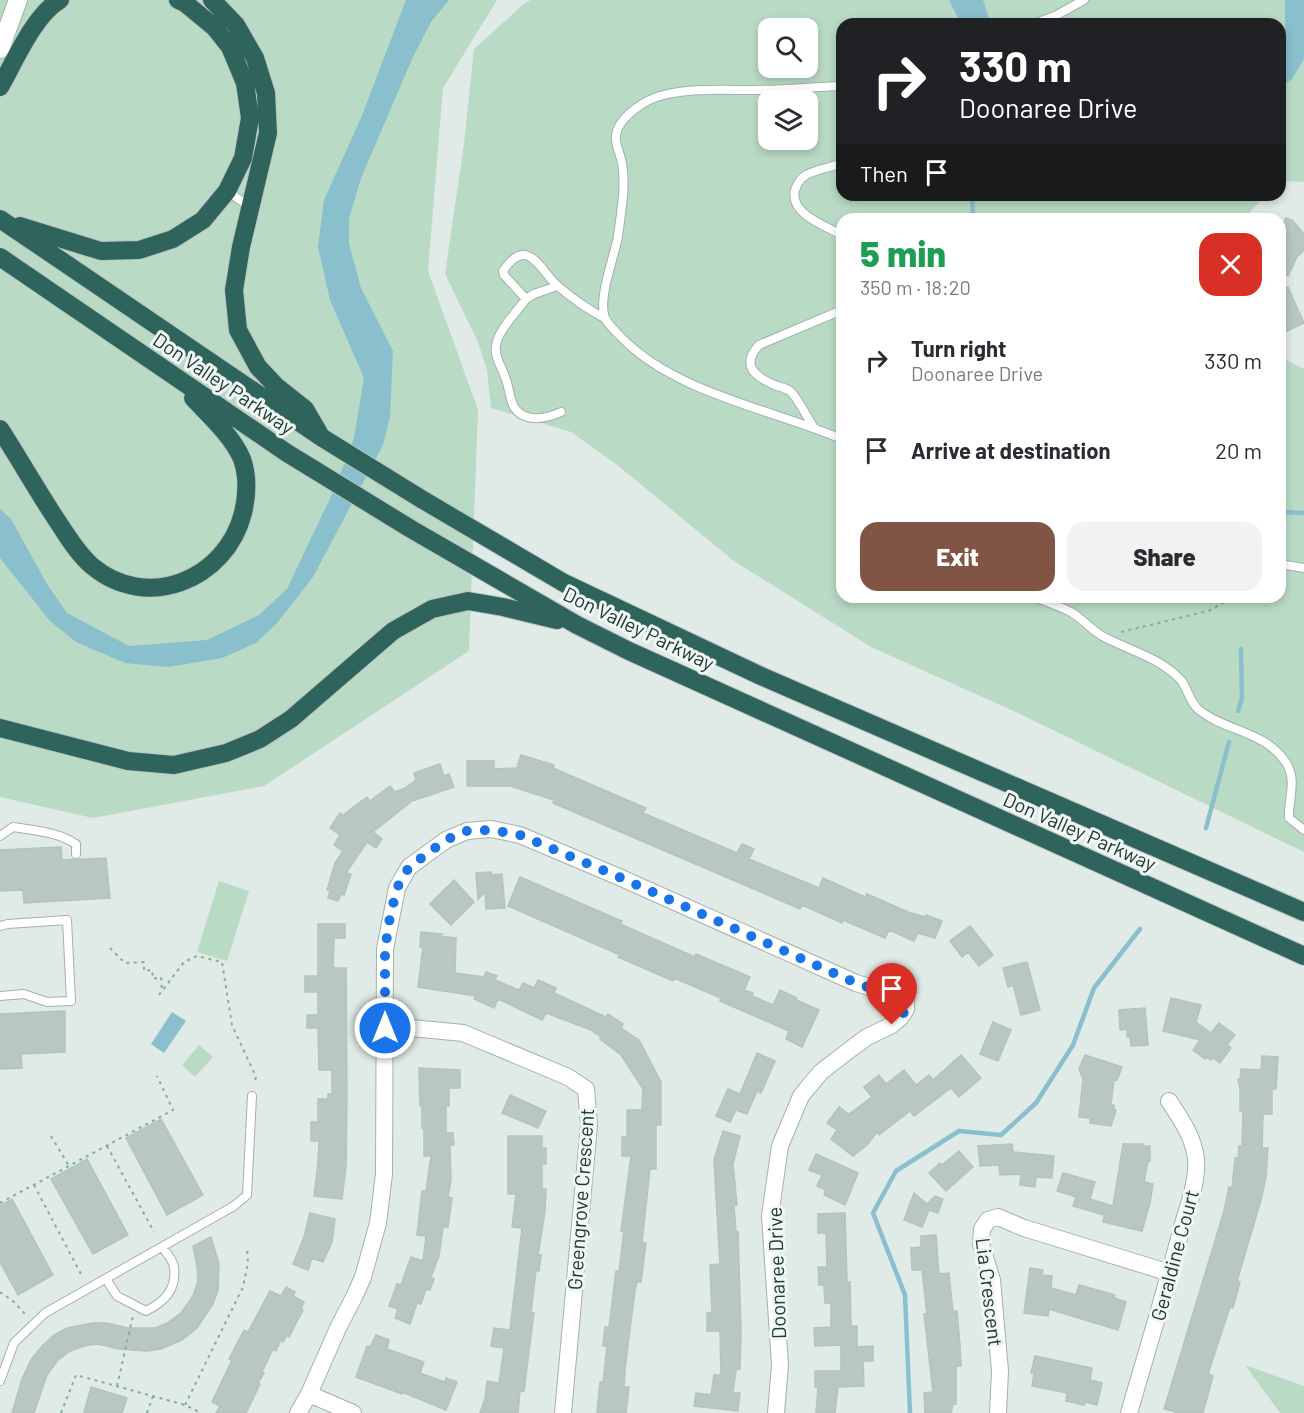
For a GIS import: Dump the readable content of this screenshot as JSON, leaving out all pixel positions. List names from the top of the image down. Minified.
{"streets":{"highway":["Don Valley Parkway"],"street":["Greengrove Crescent","Geraldine Court","Doonaree Drive","Lia Crescent"]},"crossings":[["Greengrove Crescent","Doonaree Drive"],["Geraldine Court","Lia Crescent"]],"page":{"turn":["330 m","Doonaree Drive"],"then":"Then","heading":["5 min","350 m · 18:20"],"list":[{"name":"Turn right","note":"Doonaree Drive","value":"330 m"},{"name":"Arrive at destination","value":"20 m"}],"buttons":["Exit","Share"]}}
